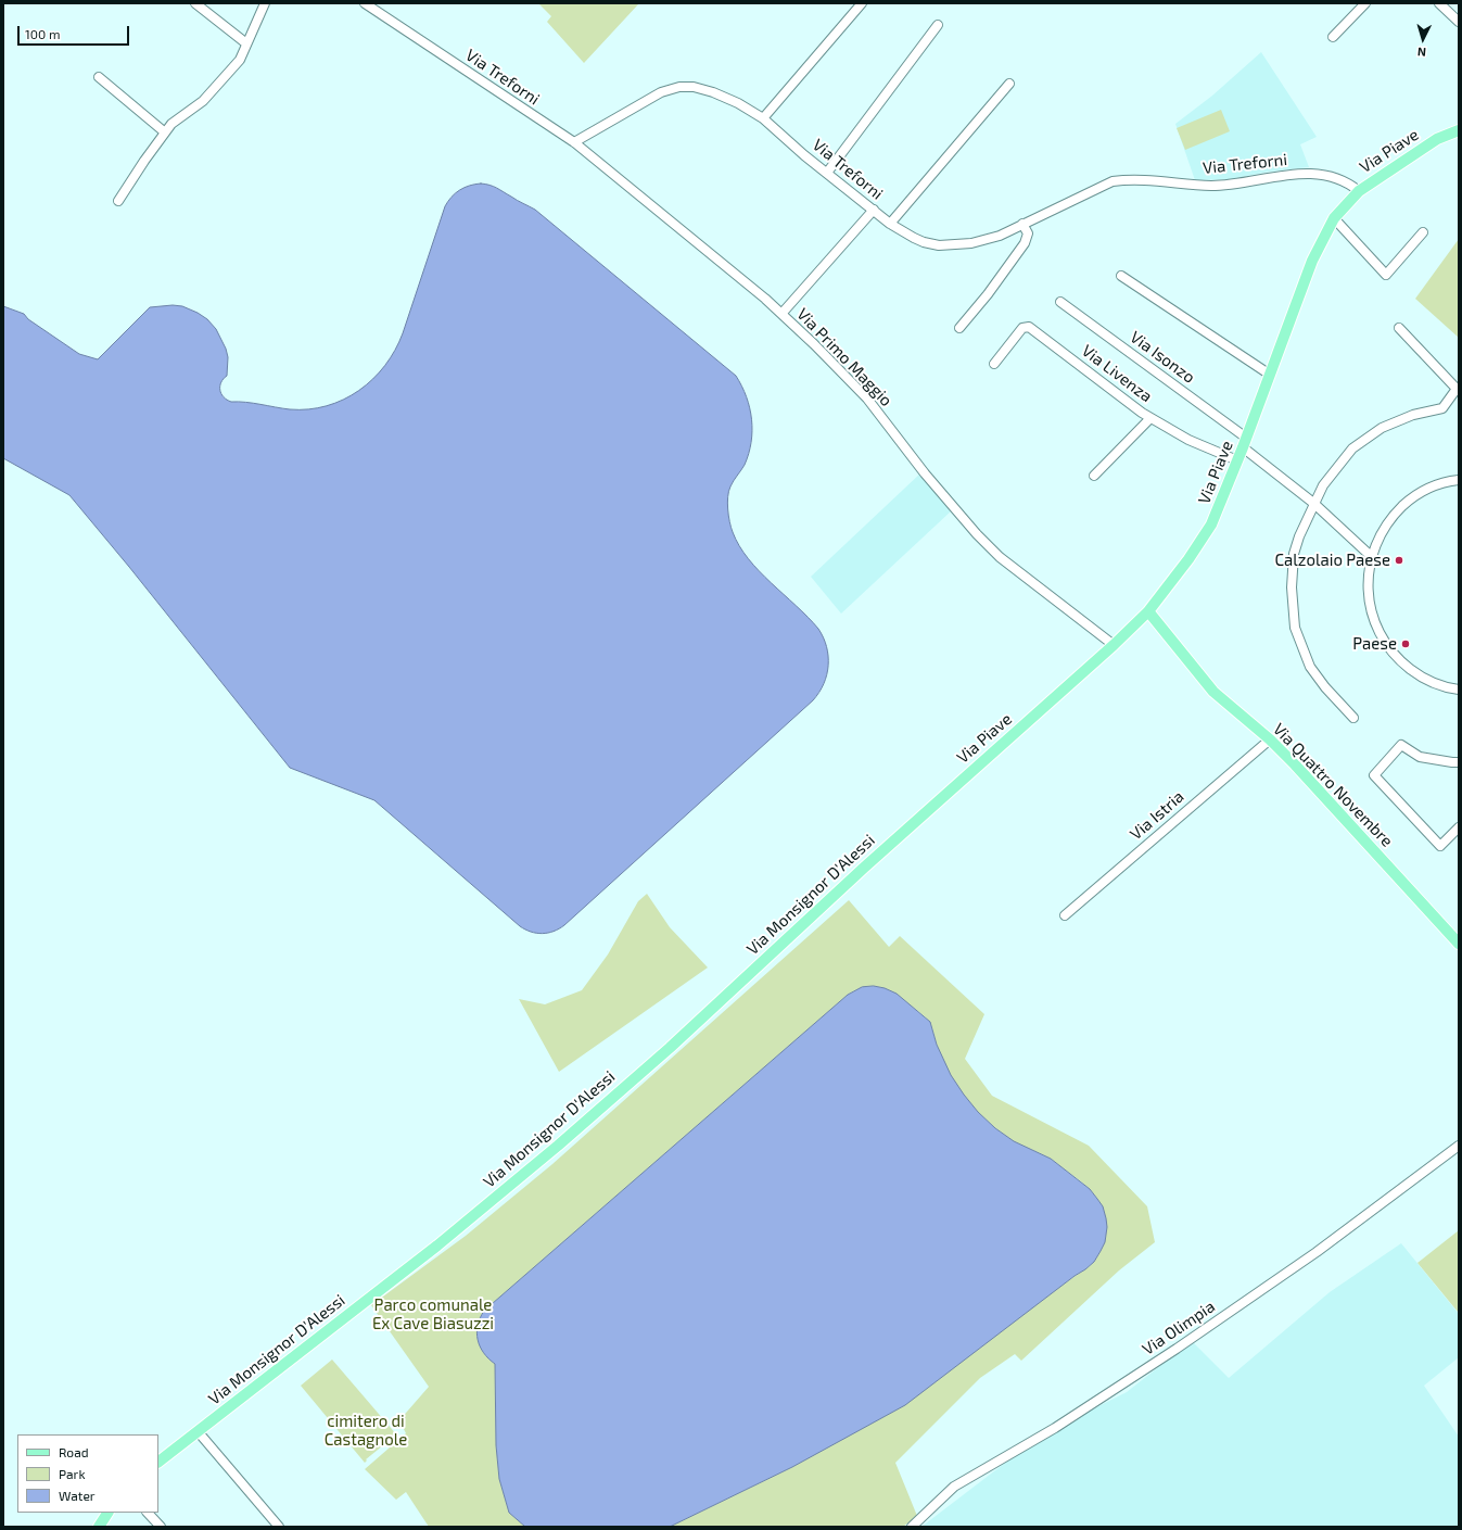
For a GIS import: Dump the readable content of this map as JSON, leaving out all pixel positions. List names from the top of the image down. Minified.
{"streets":{"main road":["Via Piave","Via Quattro Novembre","Via Monsignor D'Alessi"],"street":["Via Treforni","Via Primo Maggio","Via Isonzo","Via Livenza","Via Istria","Via Olimpia"]},"crossings":[["Via Treforni","Via Piave"],["Via Treforni","Via Primo Maggio"],["Via Piave","Via Primo Maggio"],["Via Piave","Via Isonzo"],["Via Piave","Via Livenza"],["Via Piave","Via Quattro Novembre"],["Via Piave","Via Monsignor D'Alessi"],["Via Quattro Novembre","Via Istria"]],"parks":["Parco comunale Ex Cave Biasuzzi","cimitero di Castagnole"],"places":["Calzolaio Paese","Paese"],"legend":["Road","Park","Water"],"scale_bar":"100 m","north":"bottom"}
